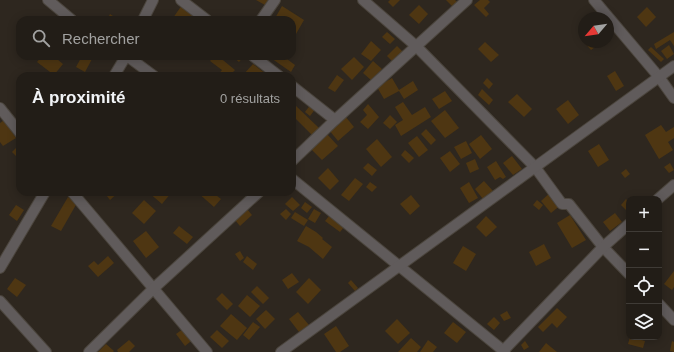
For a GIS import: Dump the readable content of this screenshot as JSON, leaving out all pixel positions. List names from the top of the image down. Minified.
{"north":"bottom left","page":{"search":"Rechercher","heading":["À proximité","0 résultats"],"map_buttons":["+","−"]}}
